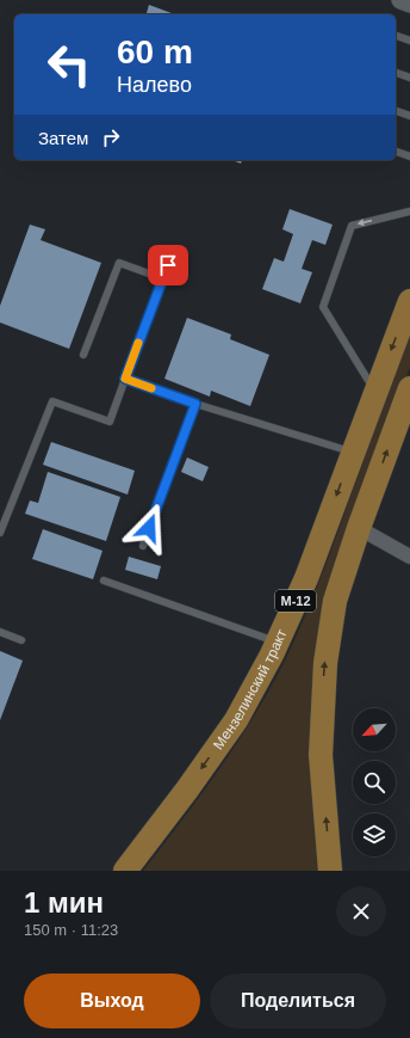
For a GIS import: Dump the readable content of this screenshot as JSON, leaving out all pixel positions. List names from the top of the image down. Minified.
{"streets":{"main road":["М-12","Мензелинский тракт"]},"north":"bottom left","page":{"turn":["60 m","Налево"],"then":"Затем","heading":["1 мин","150 m · 11:23"],"buttons":["Выход","Поделиться"]}}
